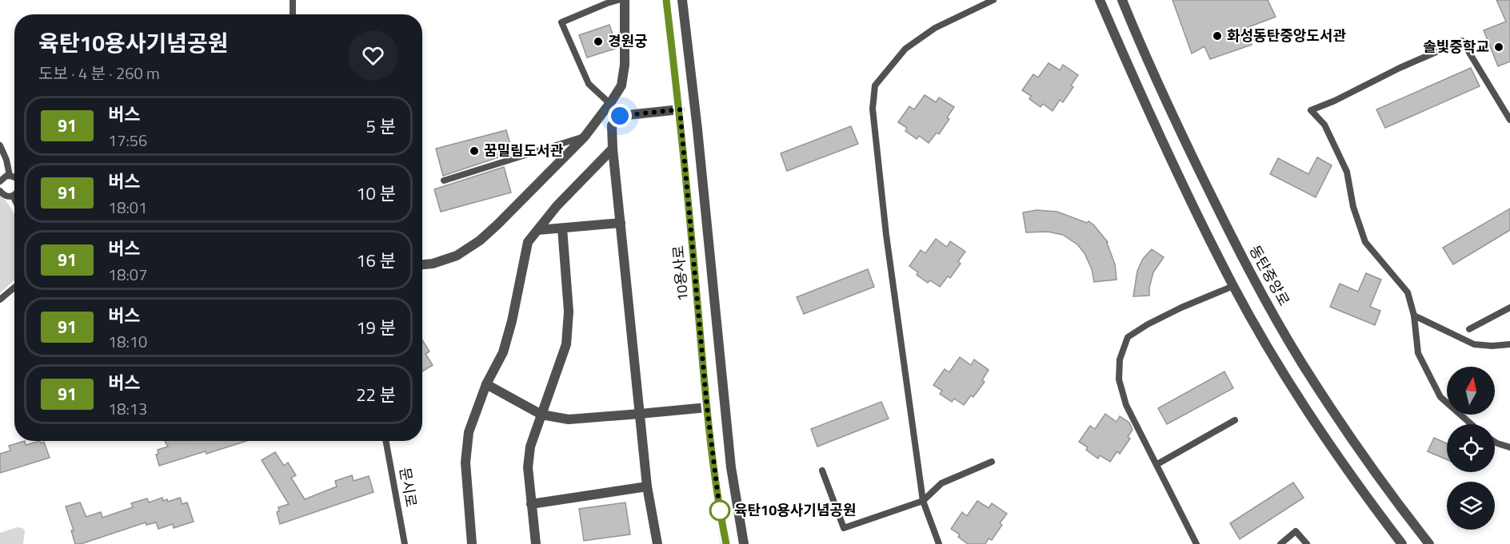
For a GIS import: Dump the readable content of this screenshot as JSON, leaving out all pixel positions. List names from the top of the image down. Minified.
{"streets":{"street":["10용사로","동탄중앙로"],"lane":["문시로"]},"places":["화성동탄중앙도서관","경원궁","솔빛중학교","꿈밀림도서관","육탄10용사기념공원"],"lines":["bus line 91"],"north":"top","page":{"heading":["육탄10용사기념공원","도보 · 4 분 · 260 m"],"list":[{"mark":"91","name":"버스","note":"17:56","value":"5 분"},{"mark":"91","name":"버스","note":"18:01","value":"10 분"},{"mark":"91","name":"버스","note":"18:07","value":"16 분"},{"mark":"91","name":"버스","note":"18:10","value":"19 분"},{"mark":"91","name":"버스","note":"18:13","value":"22 분"}]}}
